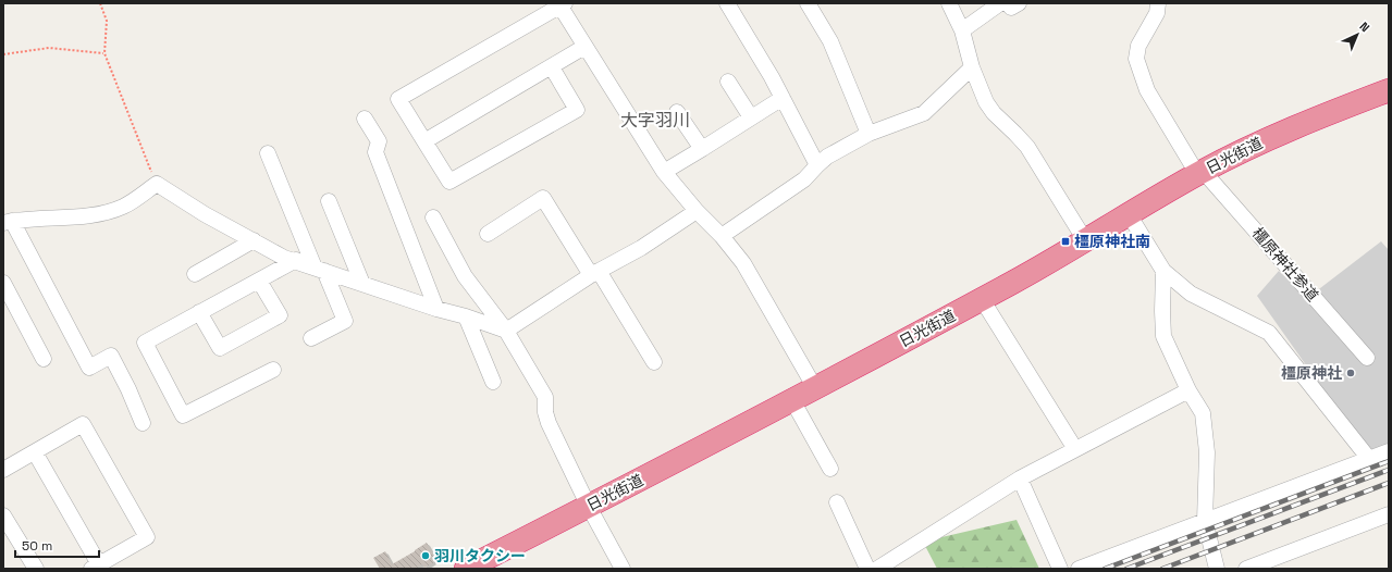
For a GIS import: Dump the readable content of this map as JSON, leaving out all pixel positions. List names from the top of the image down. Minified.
{"streets":{"highway":["日光街道"],"street":["橿原神社参道"]},"crossings":[["日光街道","橿原神社参道"]],"districts":["大字羽川"],"places":{"transit":["橿原神社南"],"other":["橿原神社","羽川タクシー"]},"scale_bar":"50 m","north":"top right"}
